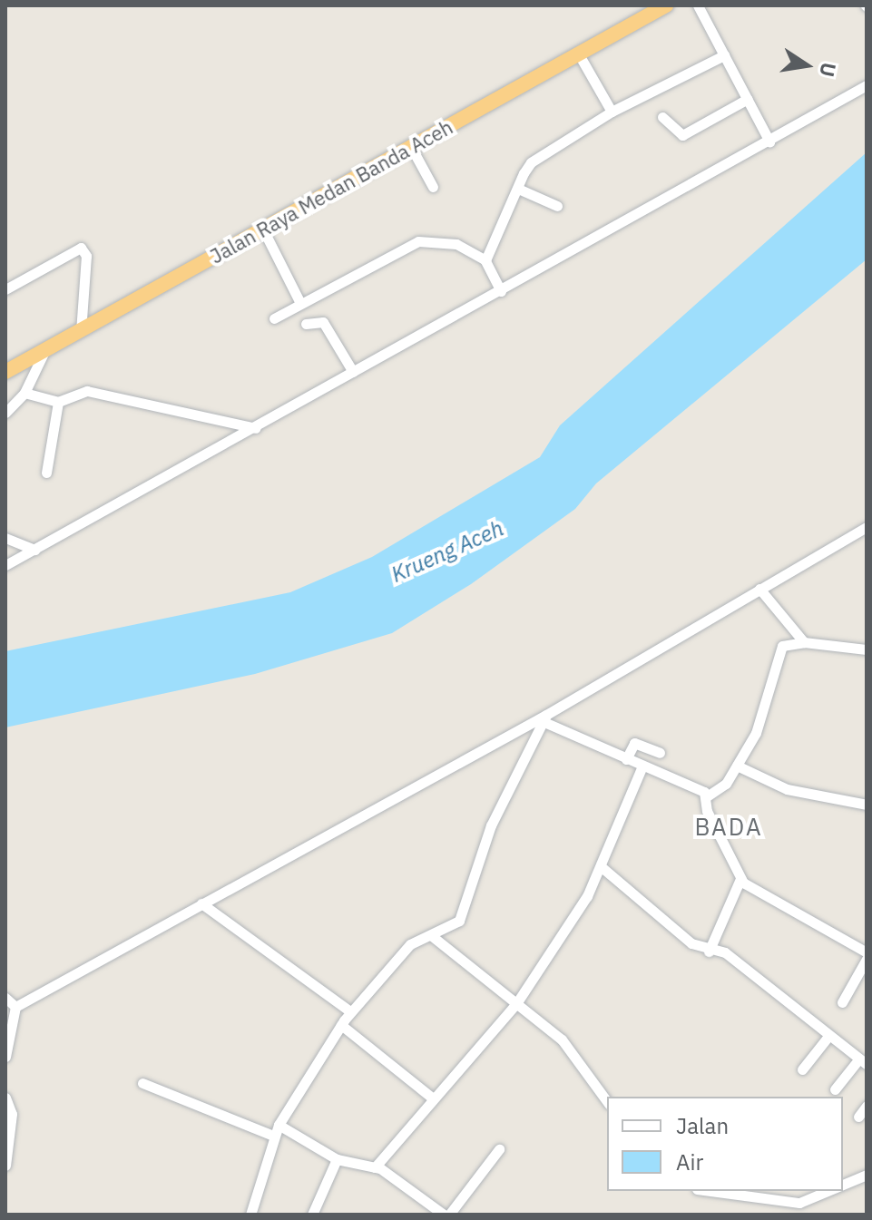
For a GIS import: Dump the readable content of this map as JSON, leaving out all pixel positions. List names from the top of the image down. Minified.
{"streets":{"highway":["Jalan Raya Medan Banda Aceh"]},"districts":["BADA"],"water":["Krueng Aceh"],"legend":["Jalan","Air"],"north":"right"}
